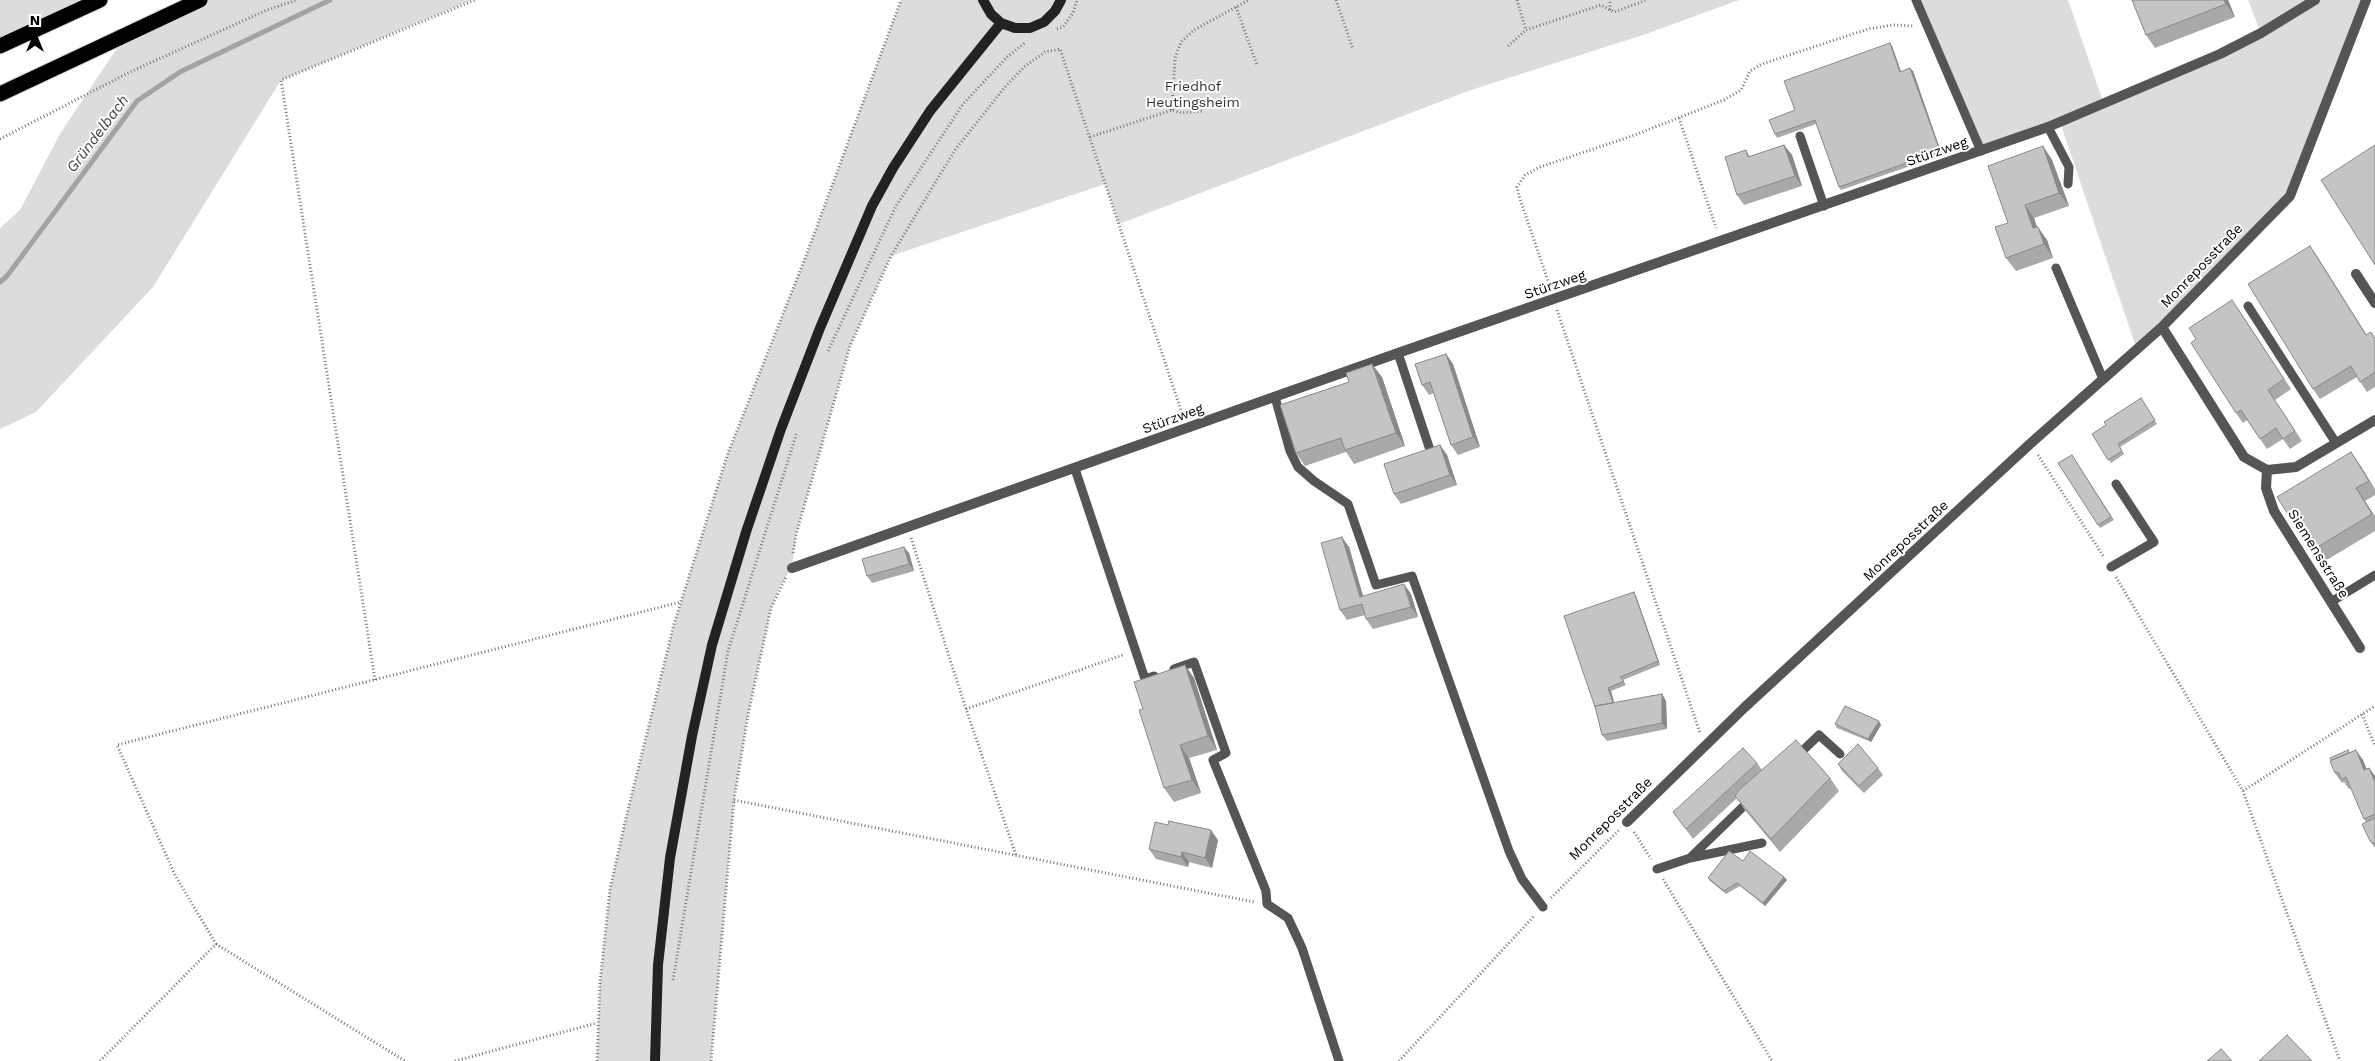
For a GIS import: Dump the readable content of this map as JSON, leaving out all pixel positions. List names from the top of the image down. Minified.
{"streets":{"street":["Stürzweg","Monreposstraße","Siemensstraße"]},"water":["Gründelbach"],"parks":["Friedhof Heutingsheim"],"north":"top"}
